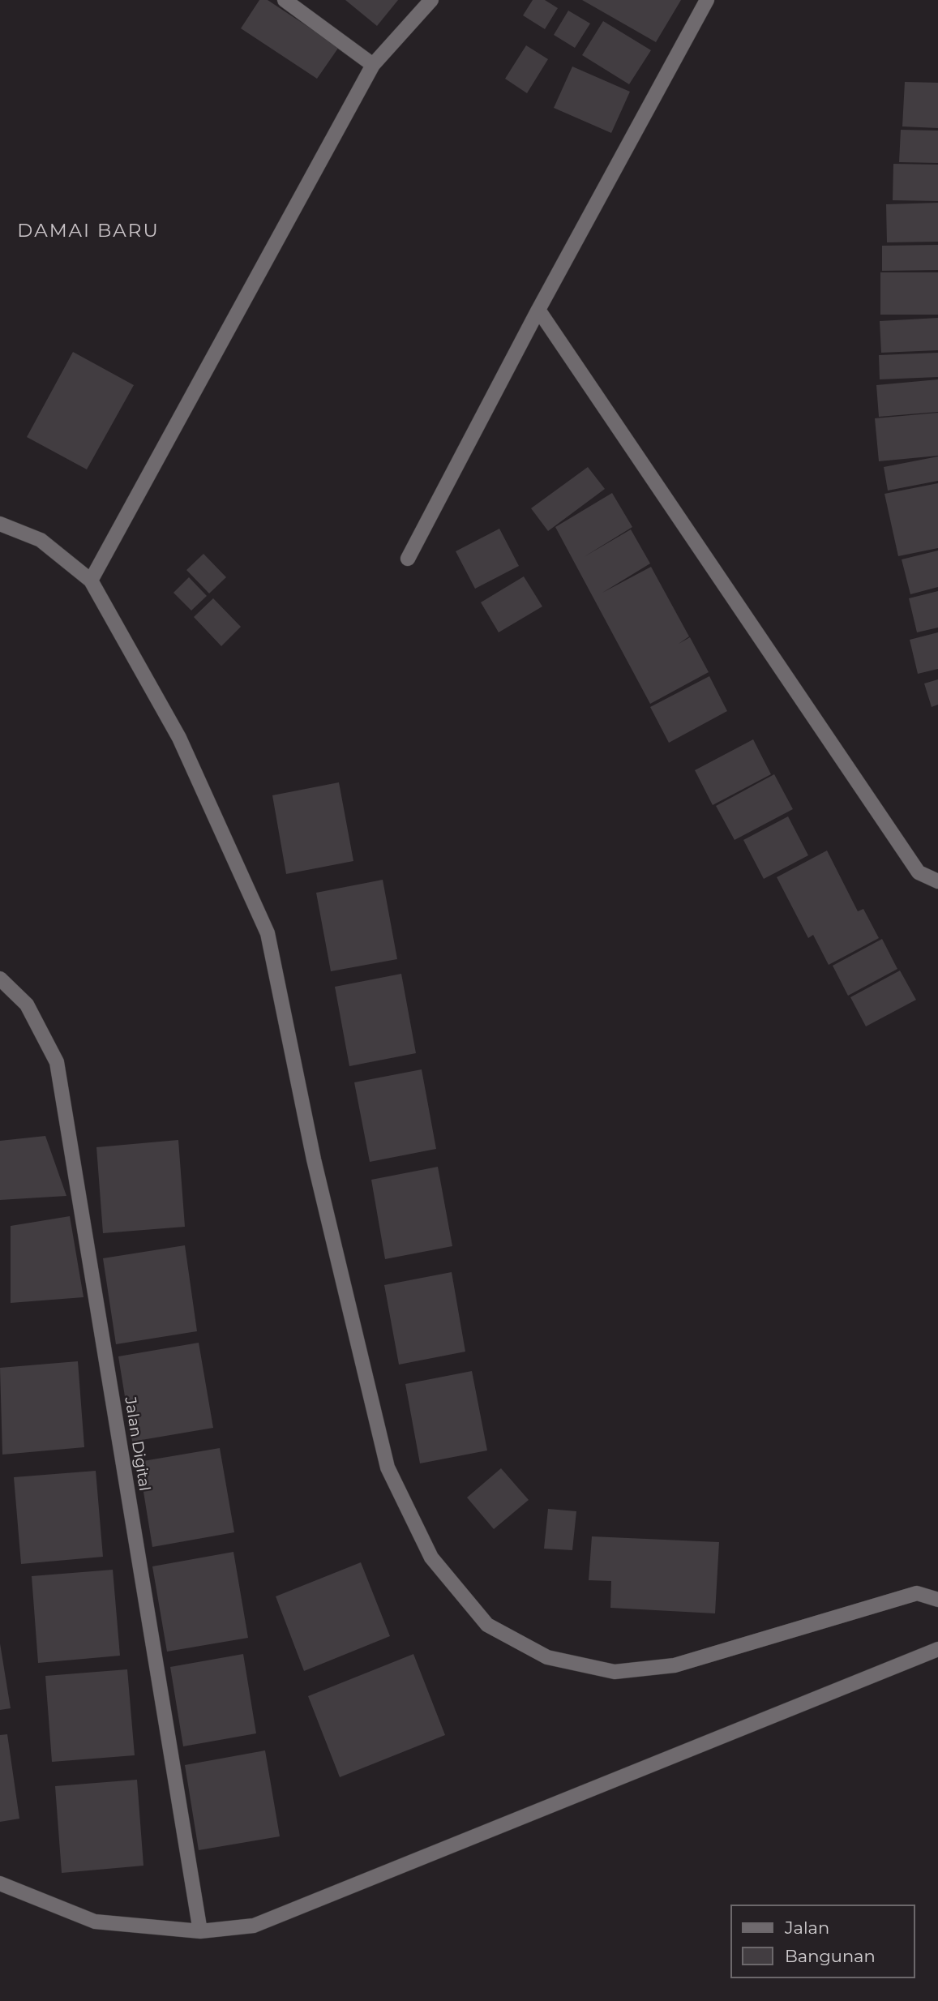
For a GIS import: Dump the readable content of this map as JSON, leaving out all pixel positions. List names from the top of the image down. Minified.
{"streets":{"street":["Jalan Digital"]},"districts":["DAMAI BARU"],"legend":["Jalan","Bangunan"]}
